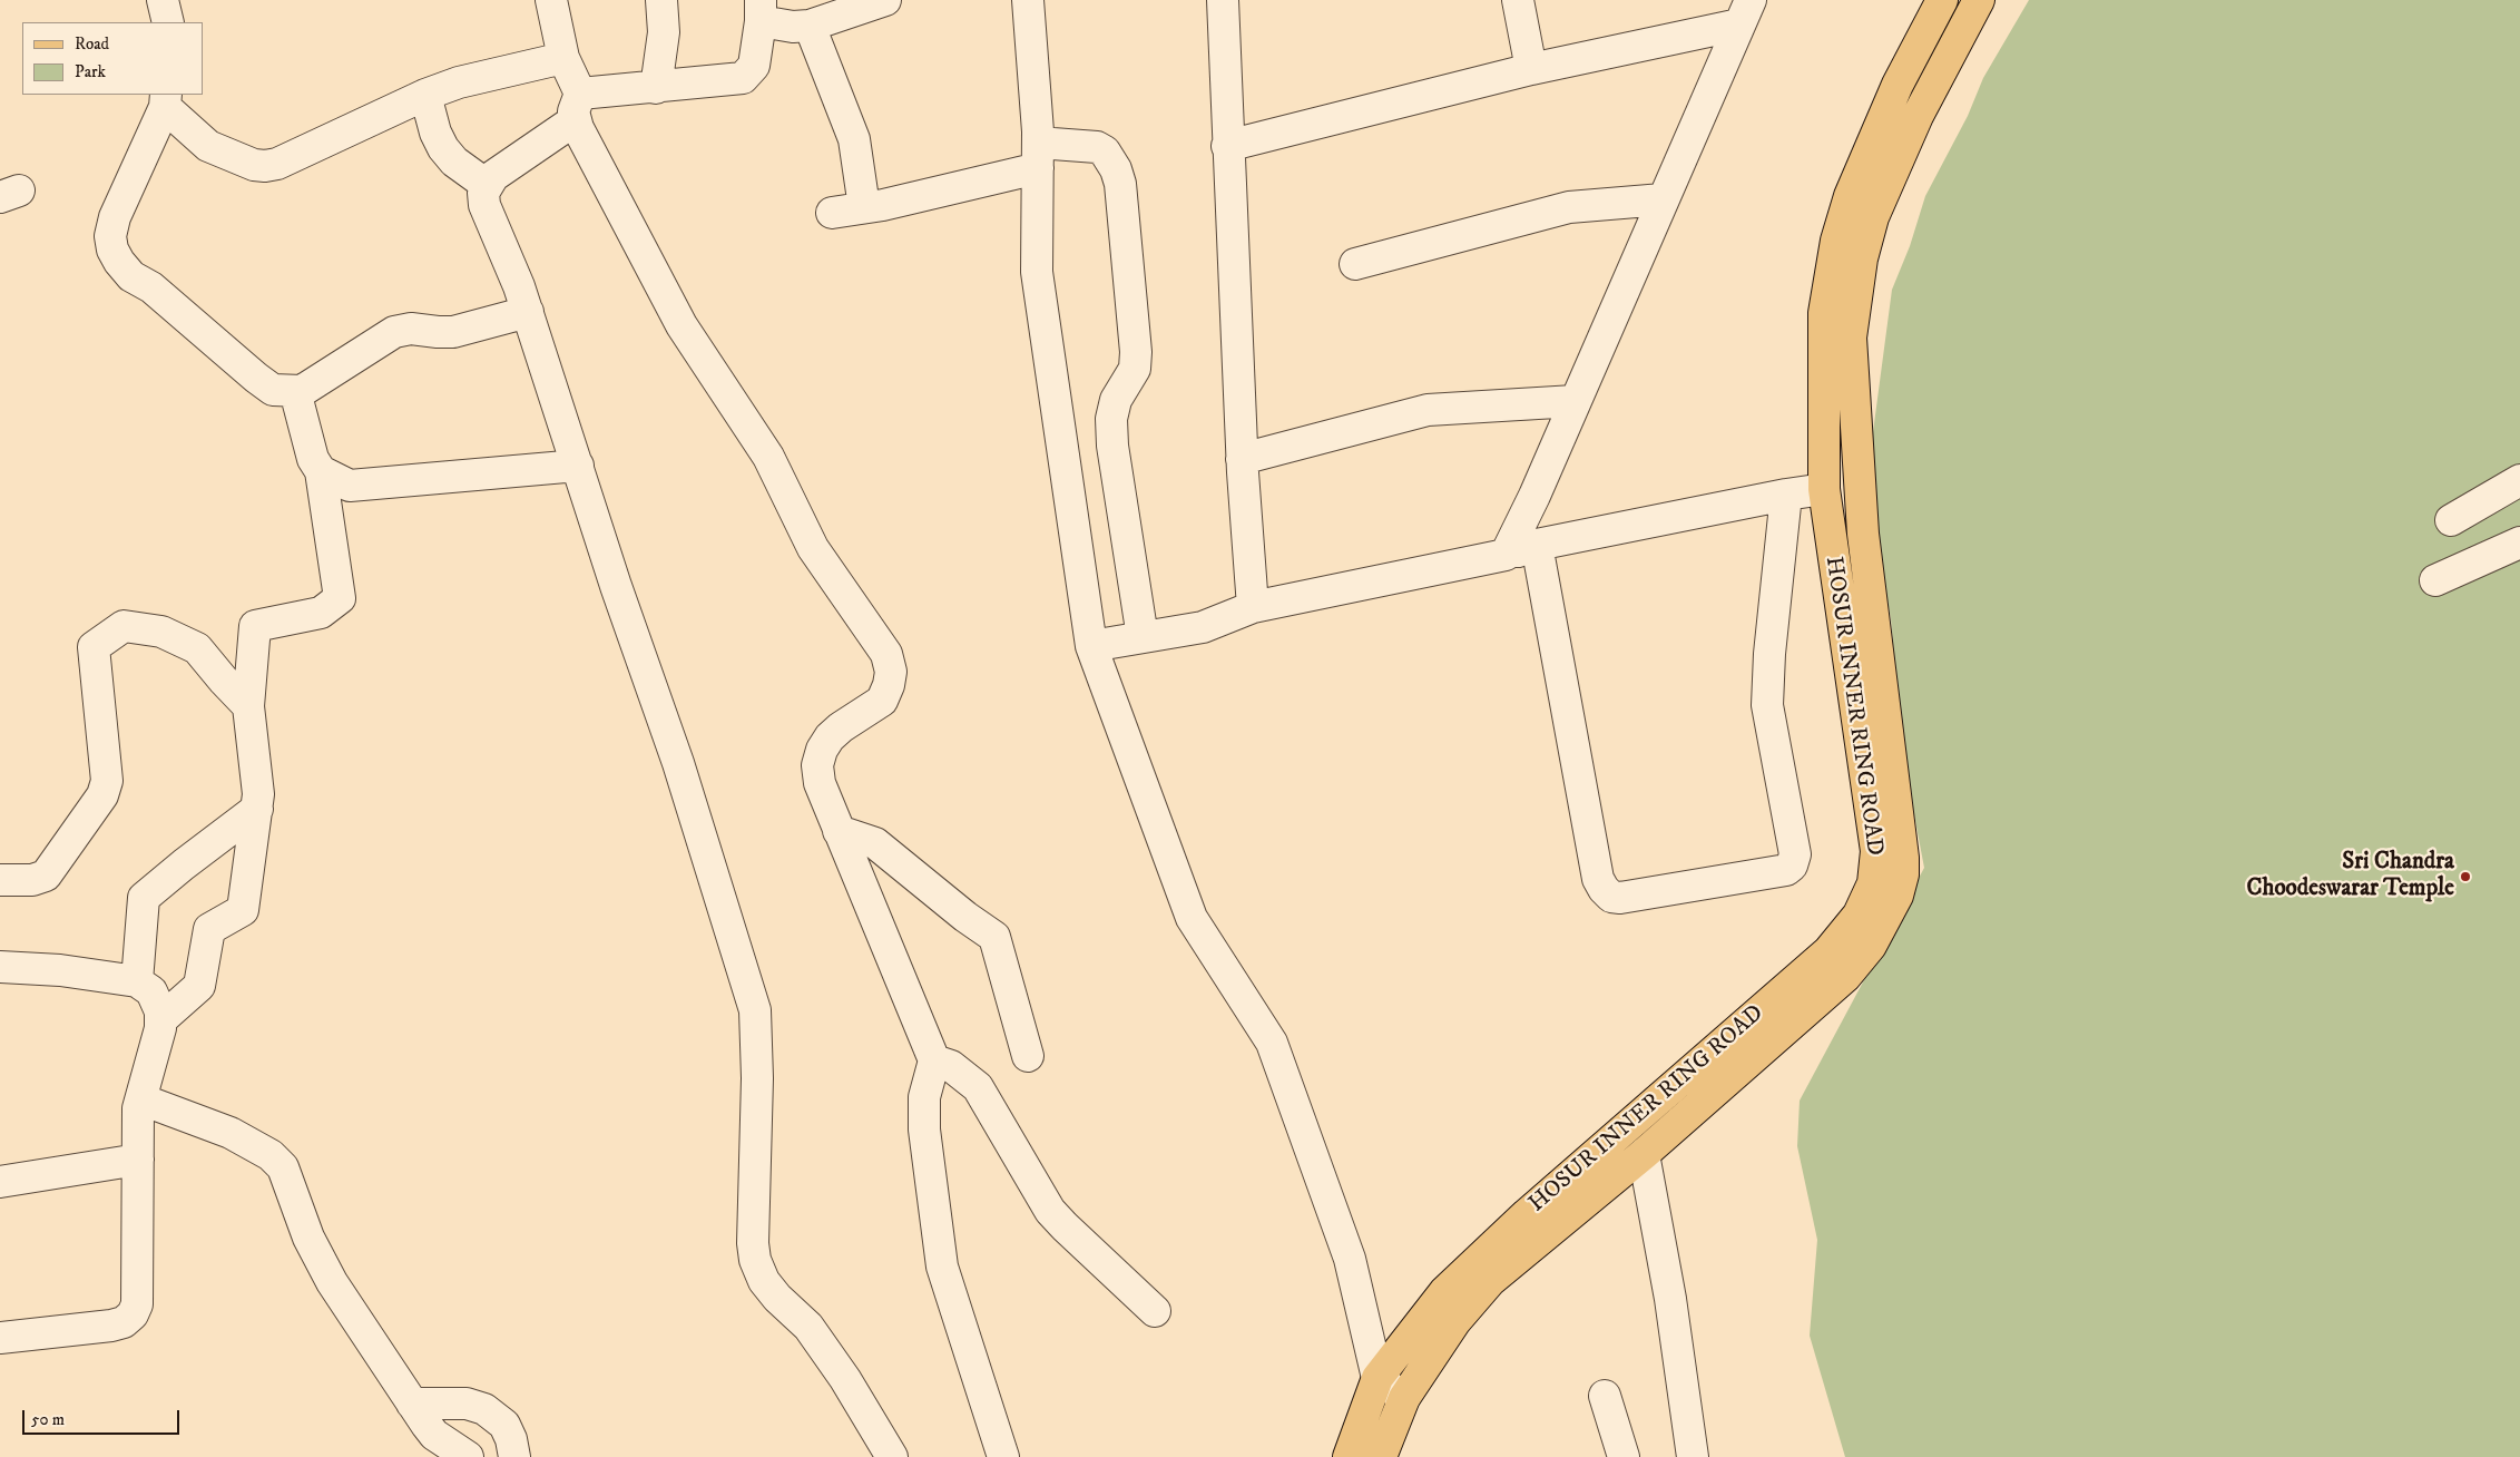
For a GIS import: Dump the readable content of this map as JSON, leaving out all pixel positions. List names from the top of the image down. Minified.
{"streets":{"main road":["HOSUR INNER RING ROAD"]},"places":["Sri Chandra Choodeswarar Temple"],"legend":["Road","Park"],"scale_bar":"50 m"}
